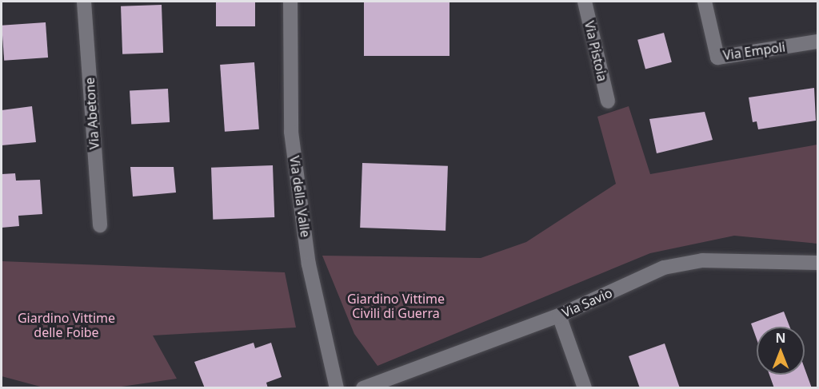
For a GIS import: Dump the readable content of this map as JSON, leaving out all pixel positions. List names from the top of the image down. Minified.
{"streets":{"street":["Via Pistoia","Via Empoli","Via Abetone","Via della Valle","Via Savio"]},"parks":["Giardino Vittime Civili di Guerra","Giardino Vittime delle Foibe"],"north":"top"}
